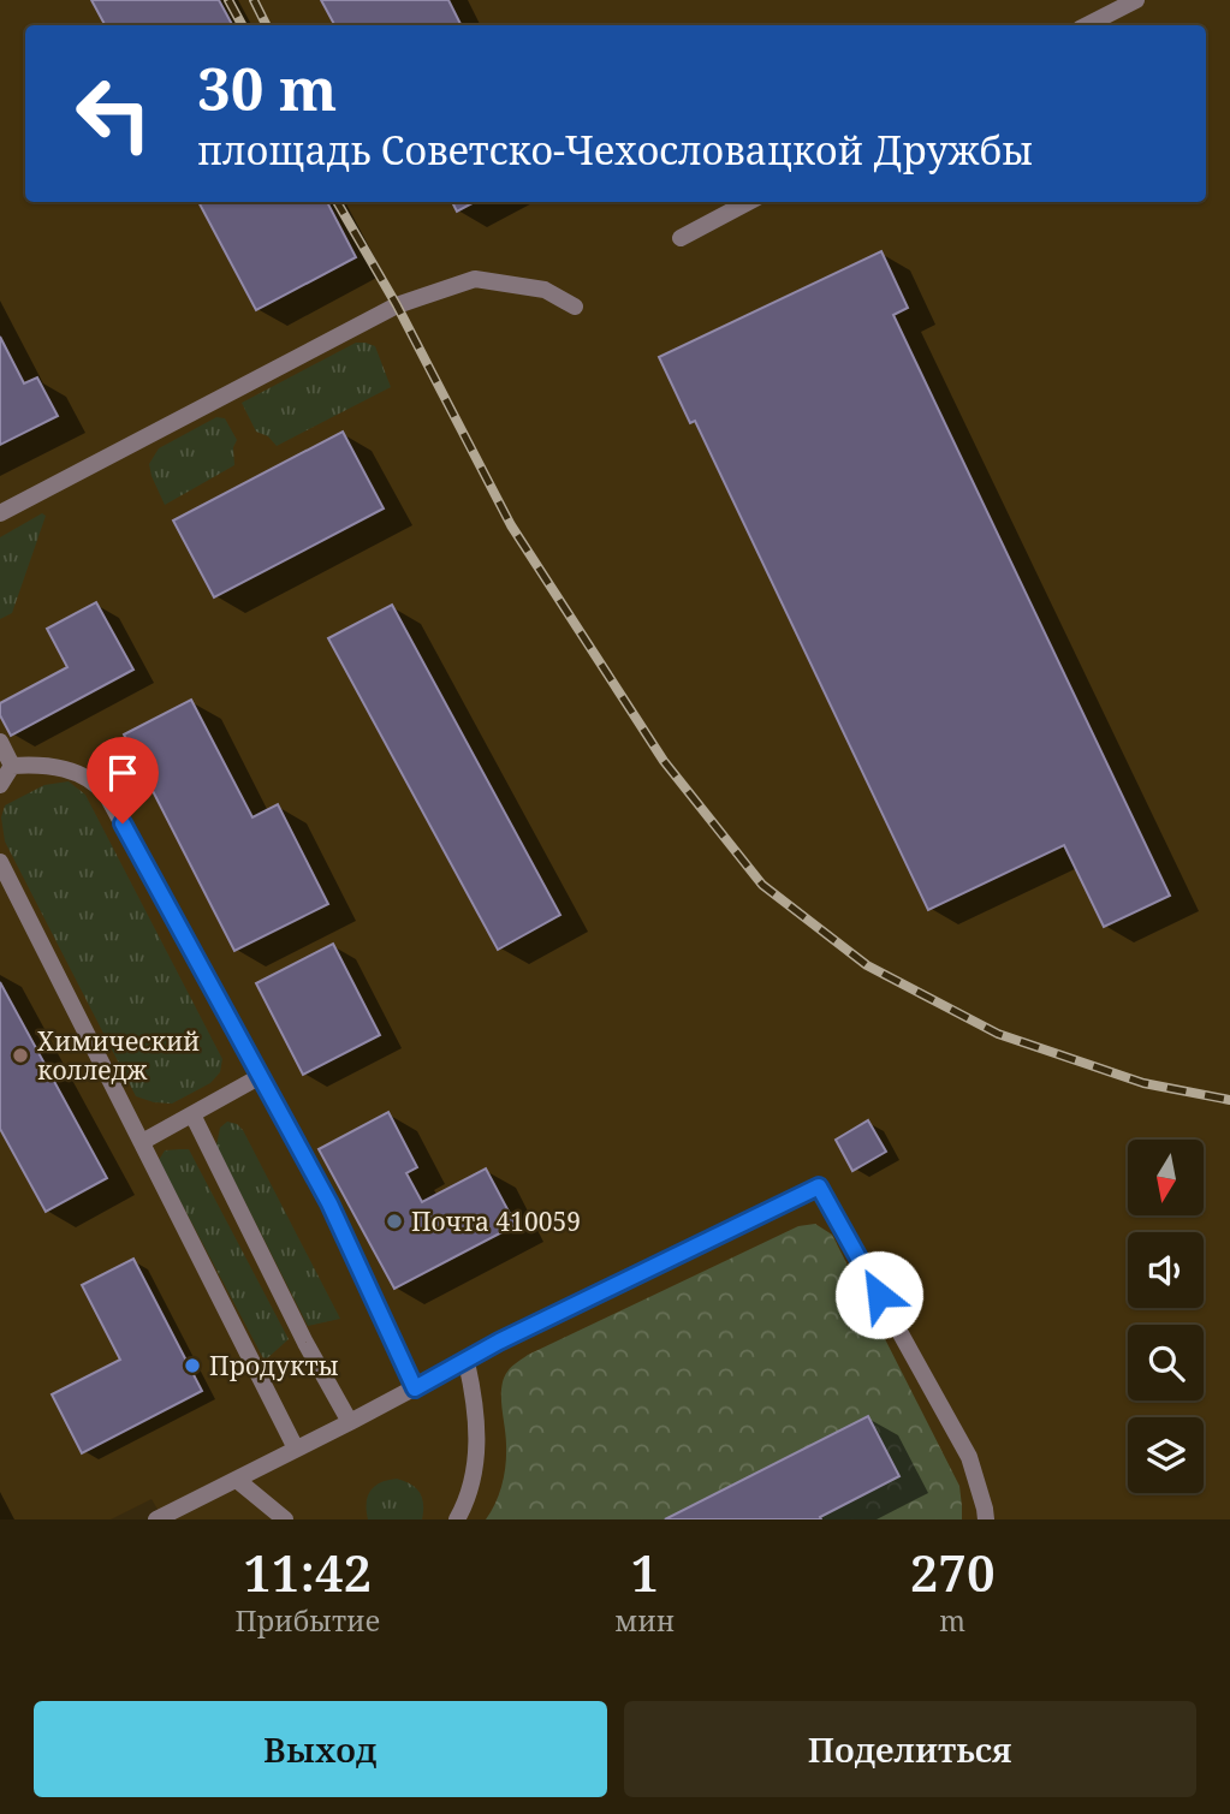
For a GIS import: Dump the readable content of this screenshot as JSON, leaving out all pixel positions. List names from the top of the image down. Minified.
{"places":["Химический колледж","Почта 410059","Продукты"],"north":"bottom","page":{"turn":["30 m","площадь Советско-Чехословацкой Дружбы"],"eta":["11:42","Прибытие","1","мин","270","m"],"buttons":["Выход","Поделиться"]}}
